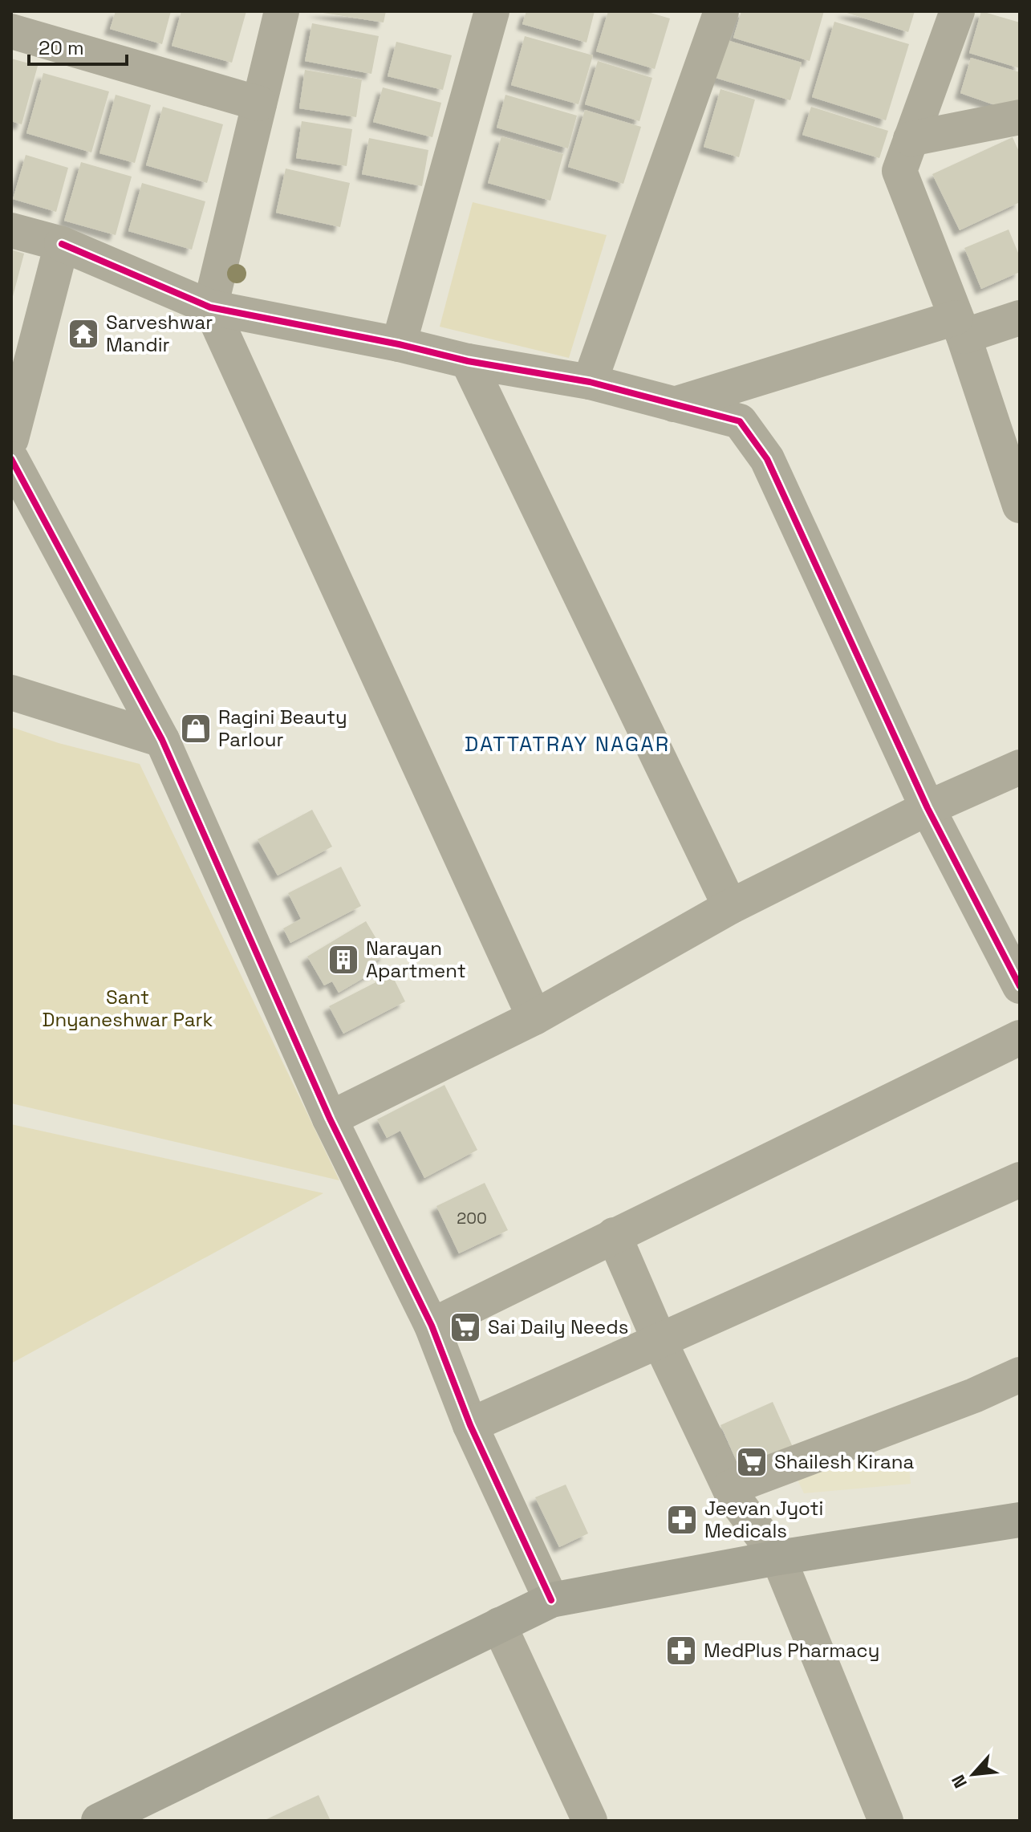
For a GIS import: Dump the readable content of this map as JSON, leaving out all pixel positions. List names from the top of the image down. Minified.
{"districts":["DATTATRAY NAGAR"],"parks":["Sant Dnyaneshwar Park"],"places":{"temple":["Sarveshwar Mandir"],"shop":["Ragini Beauty Parlour"],"building":["Narayan Apartment"],"supermarket":["Sai Daily Needs","Shailesh Kirana"],"pharmacy":["Jeevan Jyoti Medicals","MedPlus Pharmacy"]},"house_numbers":["200"],"scale_bar":"20 m","north":"bottom left"}
